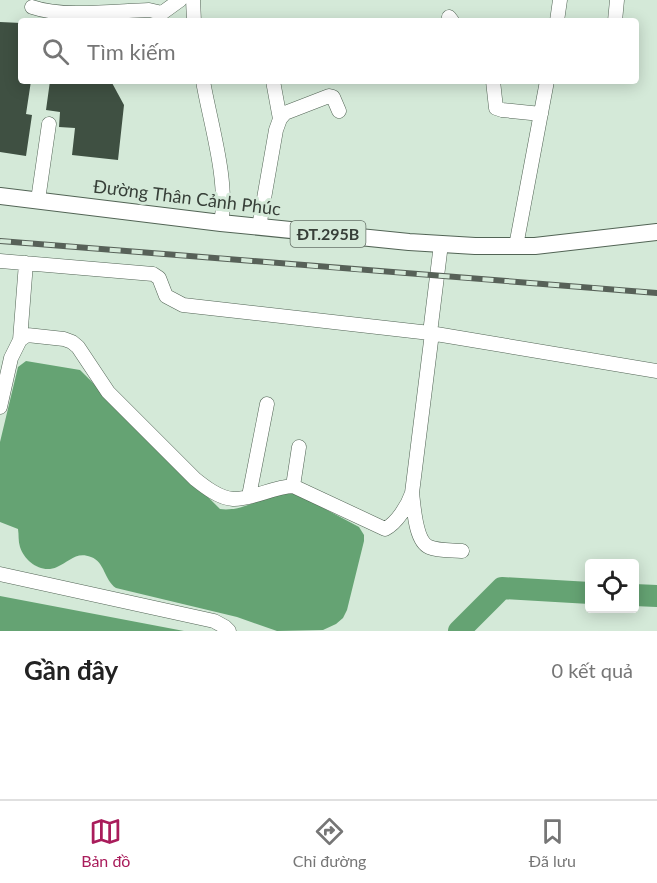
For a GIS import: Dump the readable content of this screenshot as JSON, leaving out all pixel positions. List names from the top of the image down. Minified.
{"streets":{"main road":["Đường Thân Cảnh Phúc","ĐT.295B"]},"page":{"search":"Tìm kiếm","heading":["Gần đây","0 kết quả"],"nav":["Bản đồ","Chỉ đường","Đã lưu"]}}
